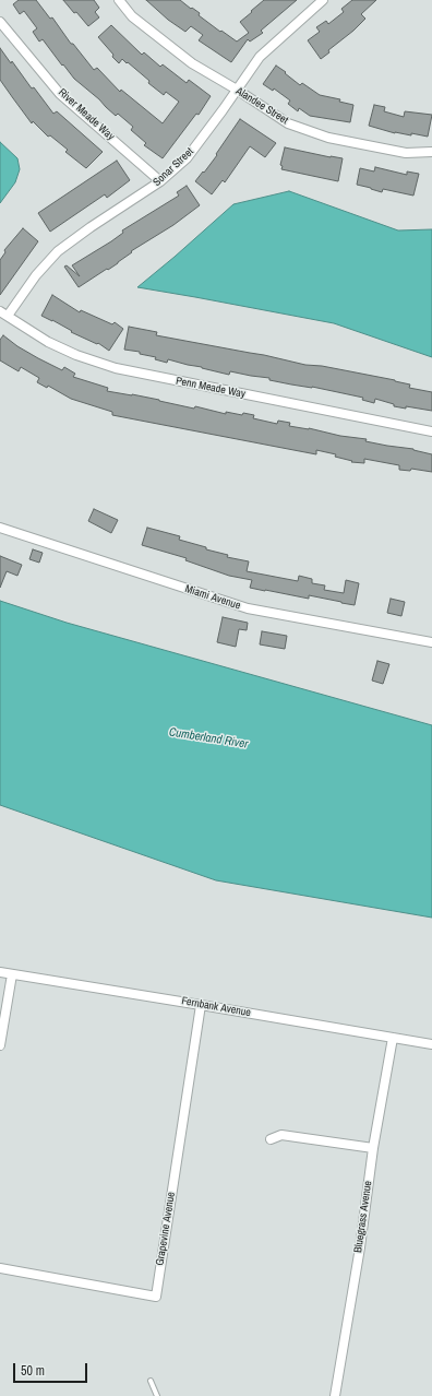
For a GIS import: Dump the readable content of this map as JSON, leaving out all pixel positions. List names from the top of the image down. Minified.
{"streets":{"street":["Alandee Street","River Meade Way","Sonar Street","Penn Meade Way","Miami Avenue","Fernbank Avenue","Bluegrass Avenue","Grapevine Avenue"]},"crossings":[["Alandee Street","Sonar Street"],["River Meade Way","Sonar Street"],["Sonar Street","Penn Meade Way"],["Fernbank Avenue","Bluegrass Avenue"],["Fernbank Avenue","Grapevine Avenue"]],"water":["Cumberland River"],"scale_bar":"50 m"}
